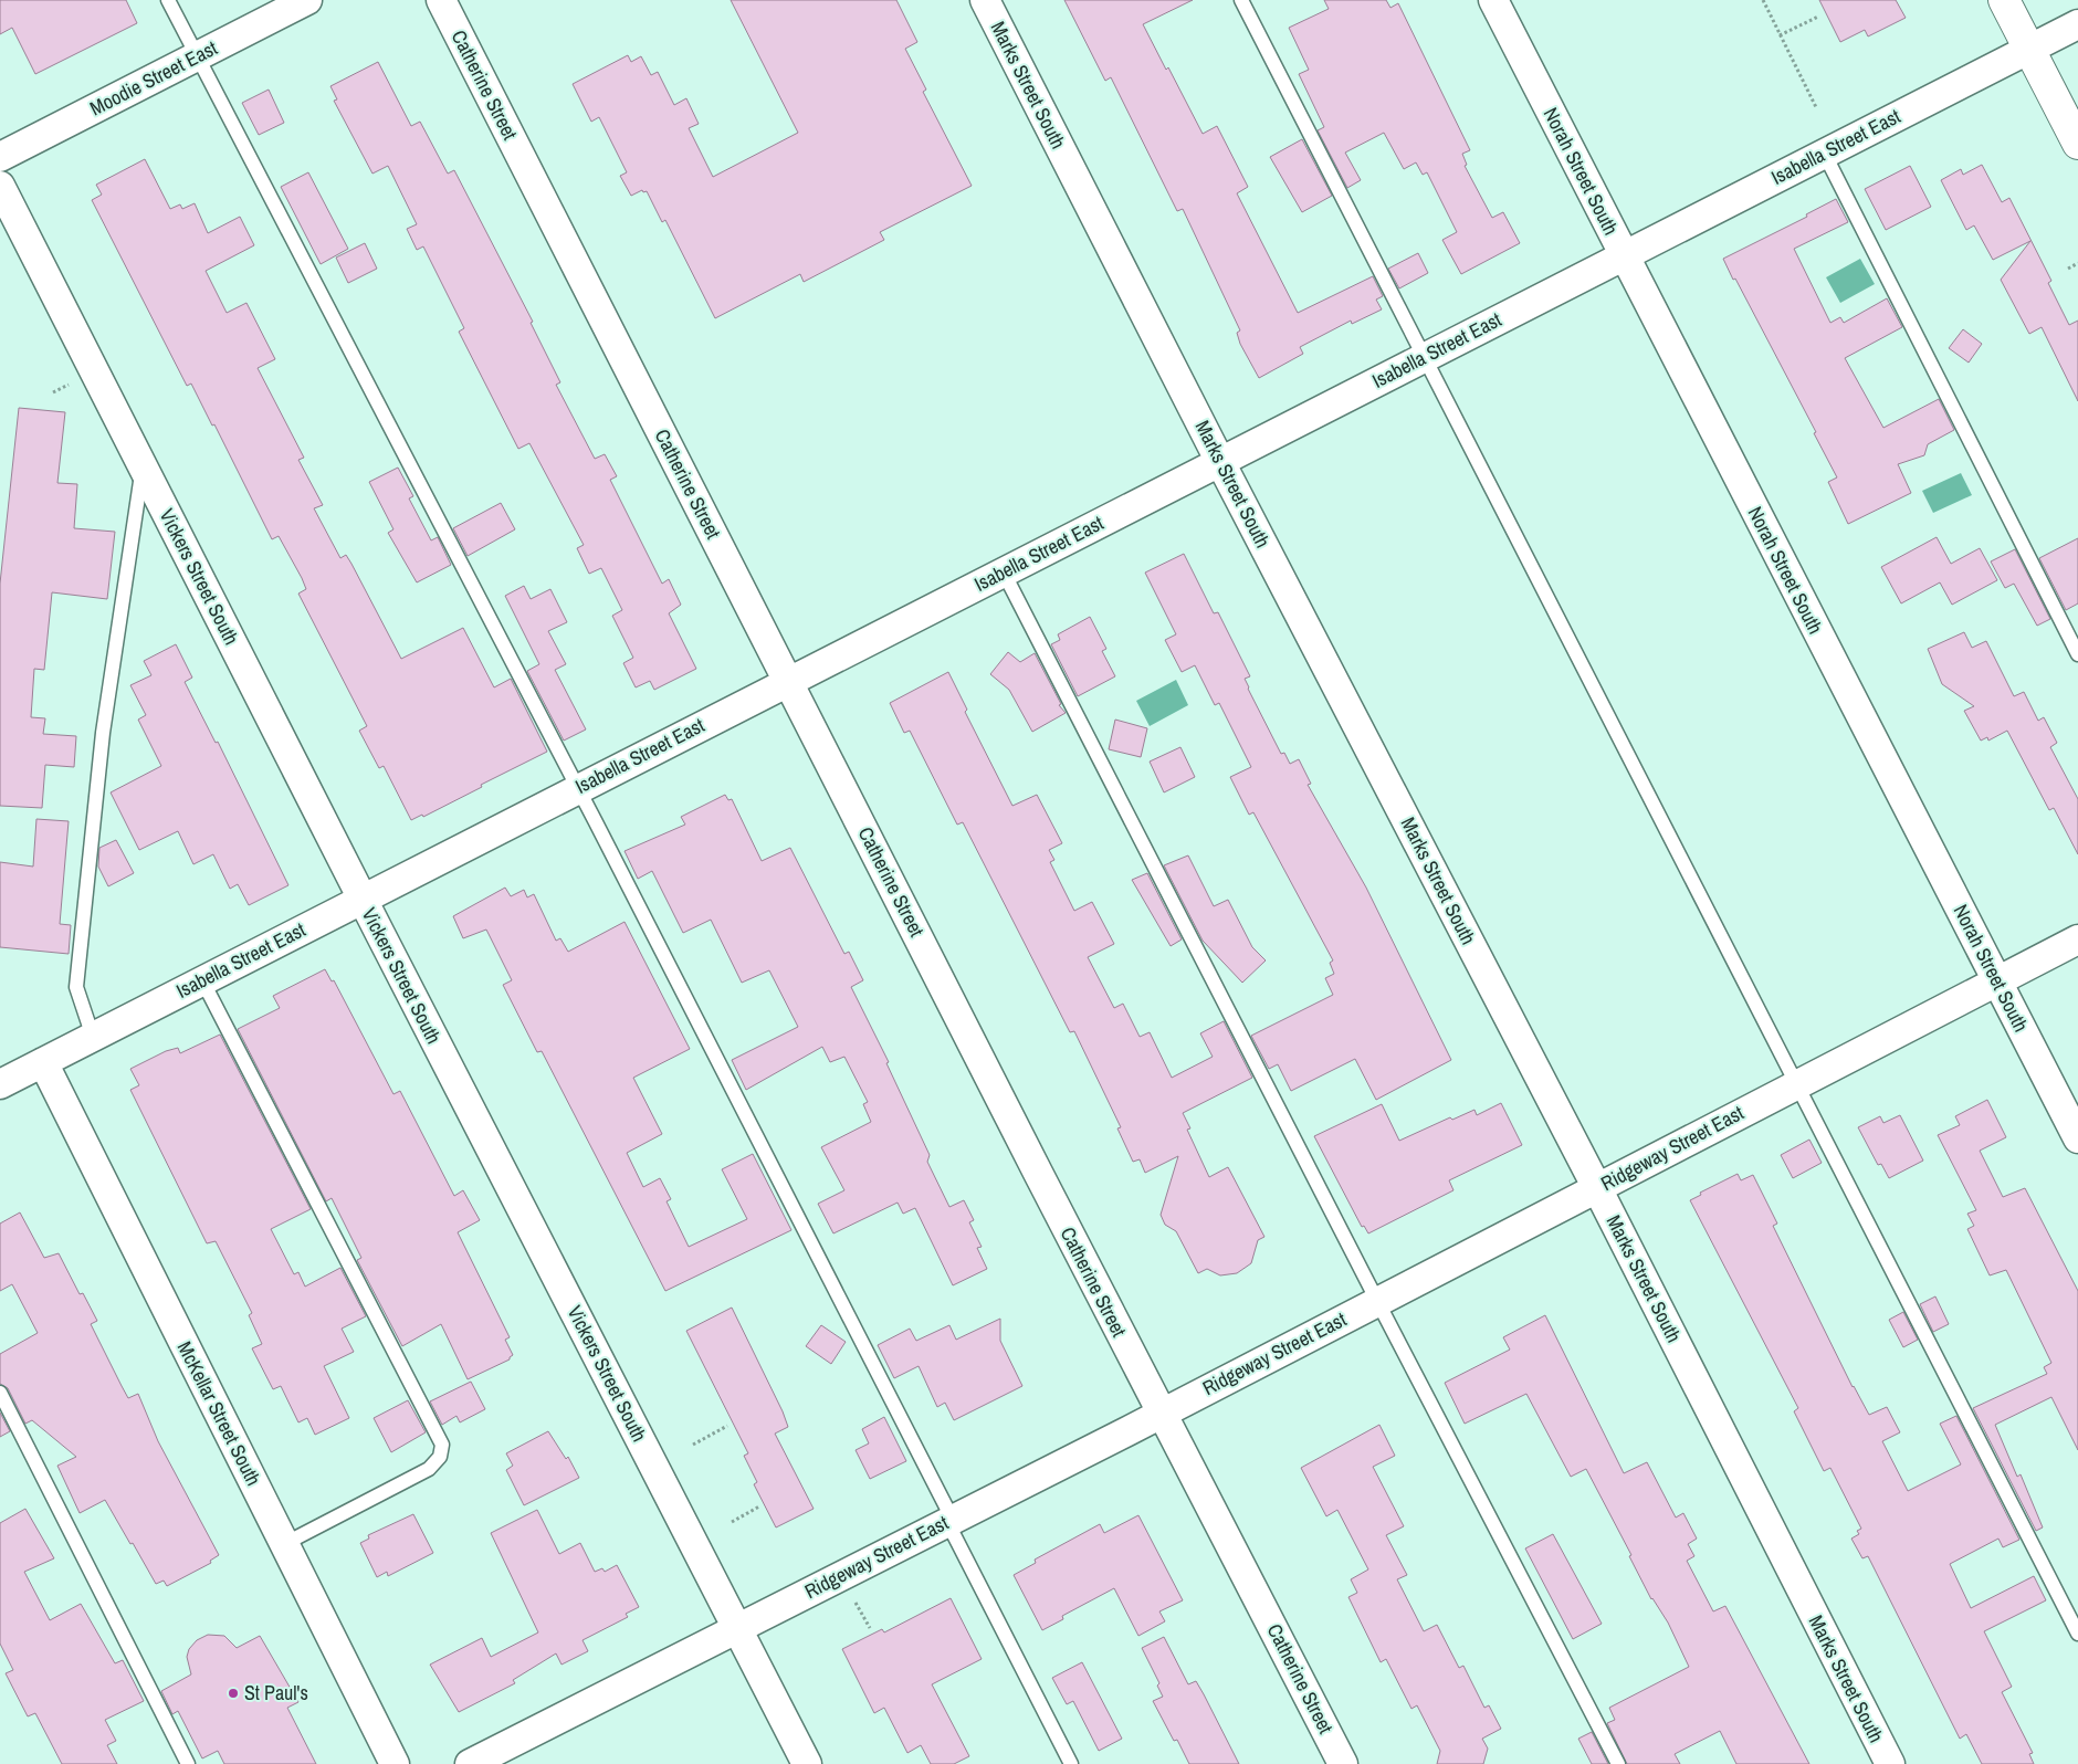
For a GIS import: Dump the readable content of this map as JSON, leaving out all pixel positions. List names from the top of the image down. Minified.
{"streets":{"street":["Moodie Street East","Catherine Street","Marks Street South","Isabella Street East","Norah Street South","Vickers Street South","Ridgeway Street East","McKellar Street South"]},"crossings":[["Catherine Street","Isabella Street East"],["Catherine Street","Ridgeway Street East"],["Marks Street South","Isabella Street East"],["Marks Street South","Ridgeway Street East"],["Isabella Street East","Norah Street South"],["Isabella Street East","Vickers Street South"],["Isabella Street East","McKellar Street South"],["Norah Street South","Ridgeway Street East"],["Vickers Street South","Ridgeway Street East"]],"places":["St Paul's"]}
